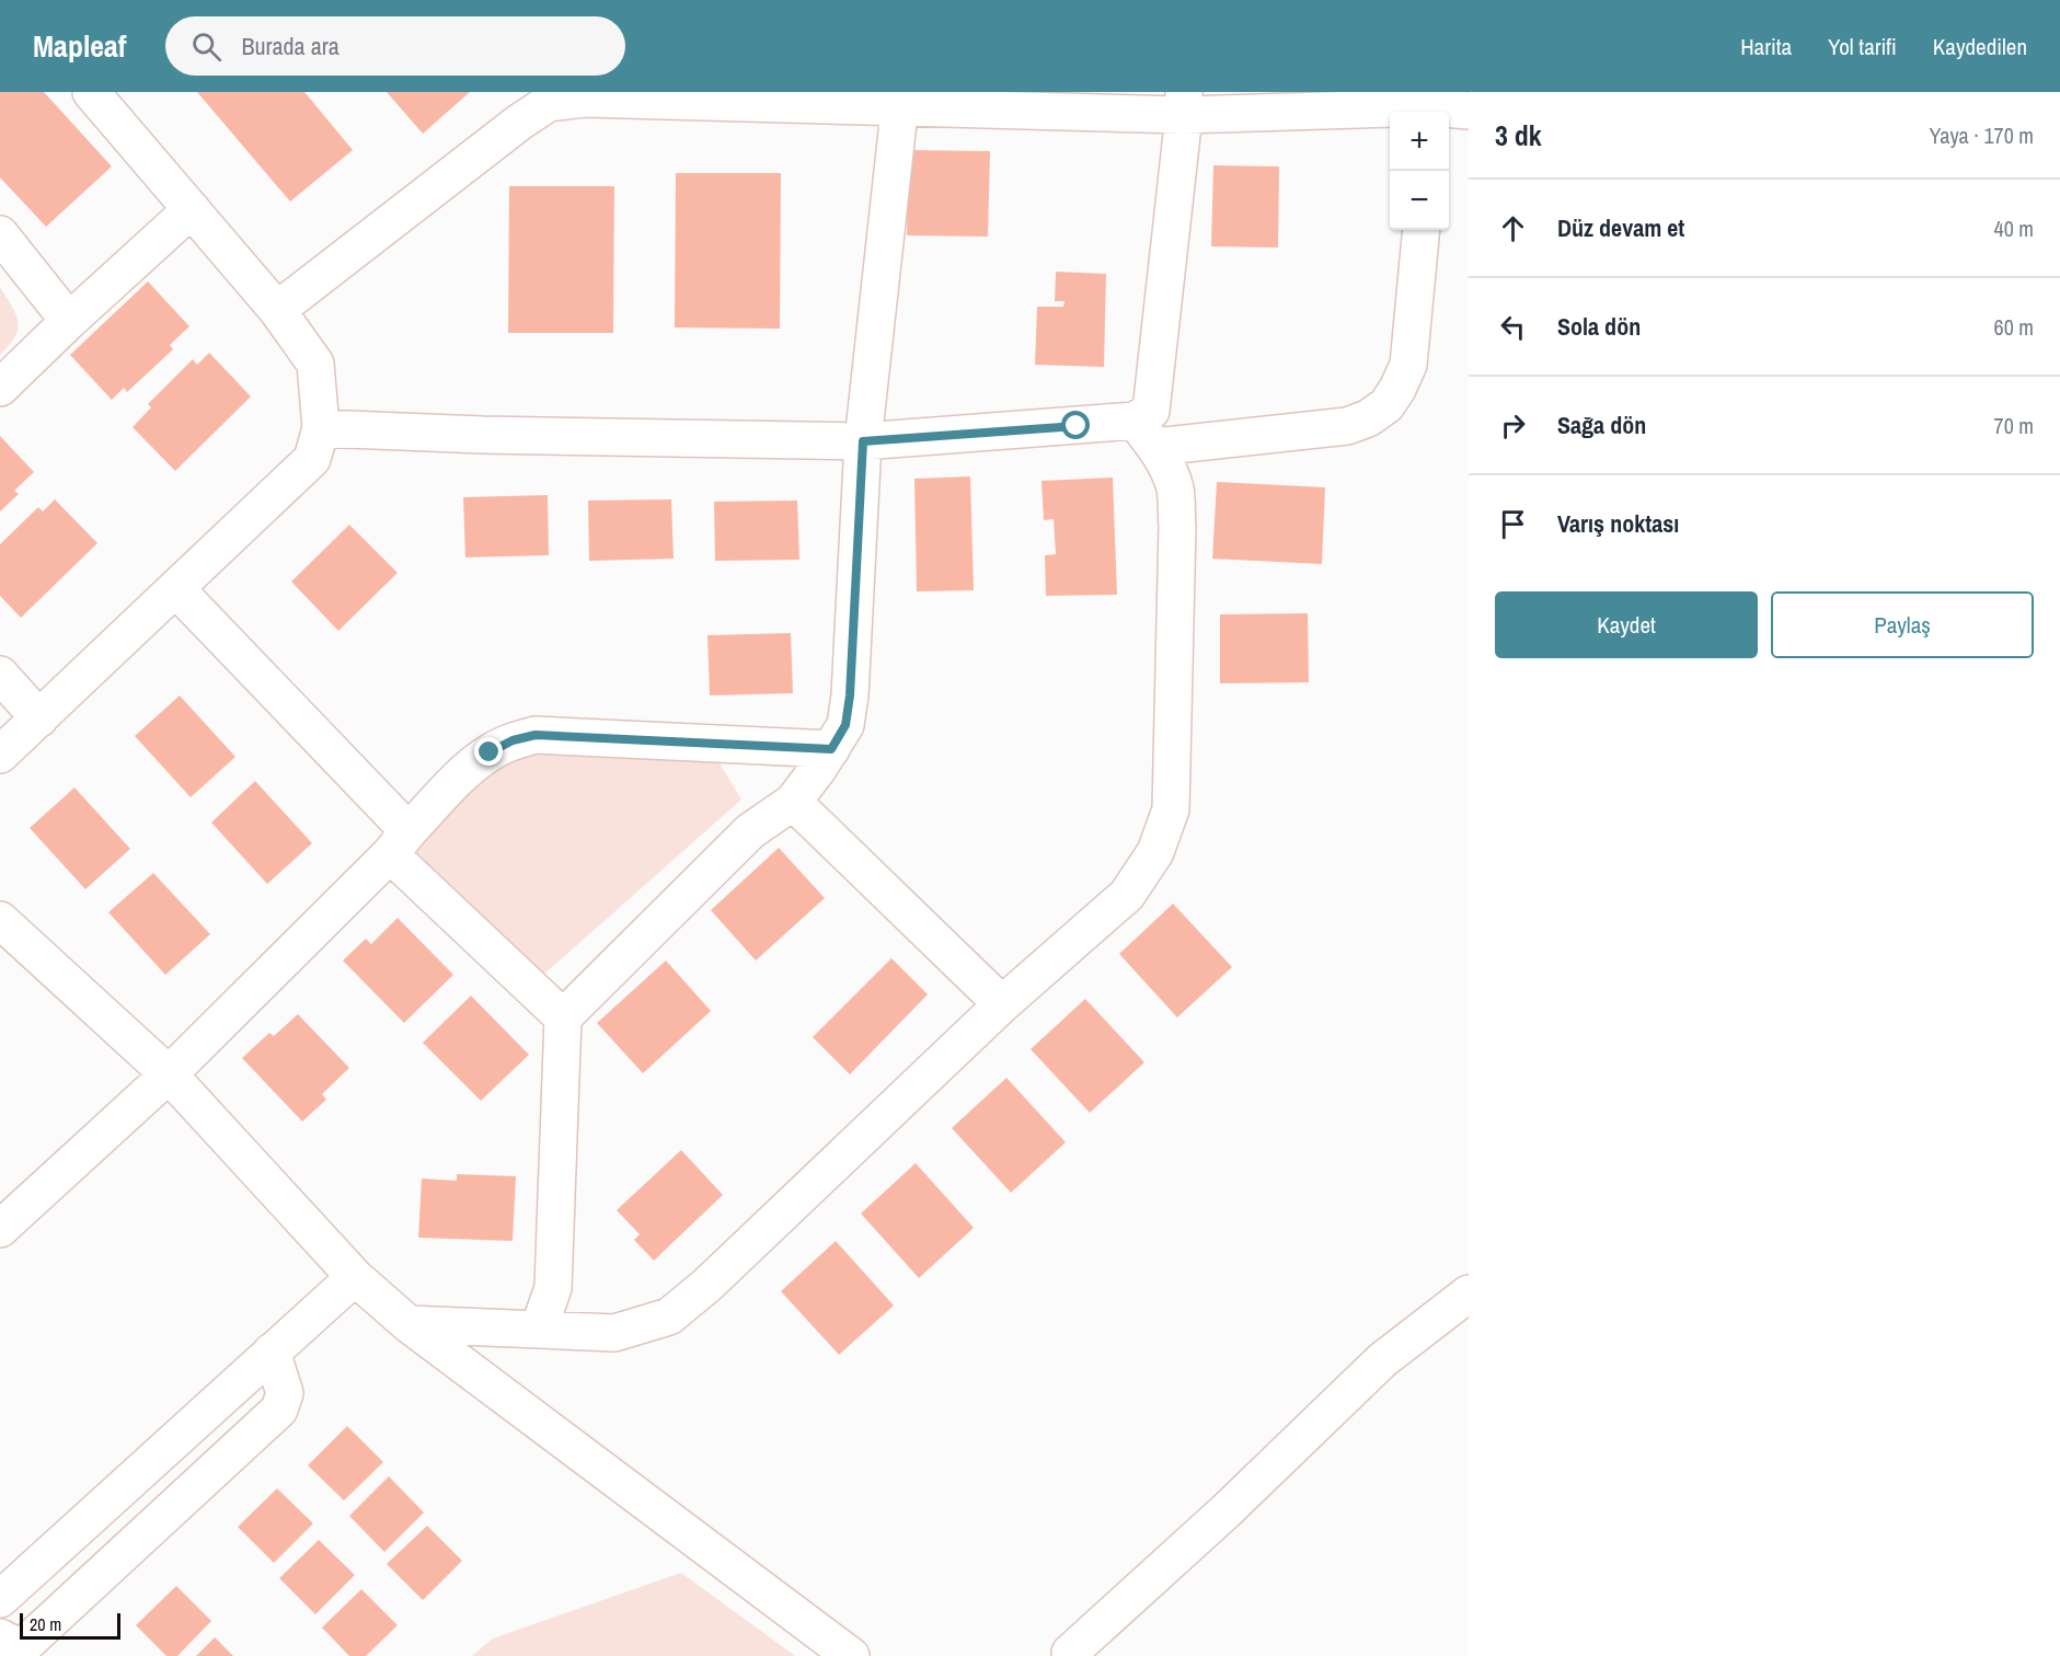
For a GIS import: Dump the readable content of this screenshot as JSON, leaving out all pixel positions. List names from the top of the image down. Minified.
{"scale_bar":"20 m","page":{"header":"Mapleaf","search":"Burada ara","nav":["Harita","Yol tarifi","Kaydedilen"],"heading":["3 dk","Yaya · 170 m"],"map_buttons":["+","−"],"list":[["Düz devam et","40 m"],["Sola dön","60 m"],["Sağa dön","70 m"],"Varış noktası"],"buttons":["Kaydet","Paylaş"],"scale":"20 m"}}
